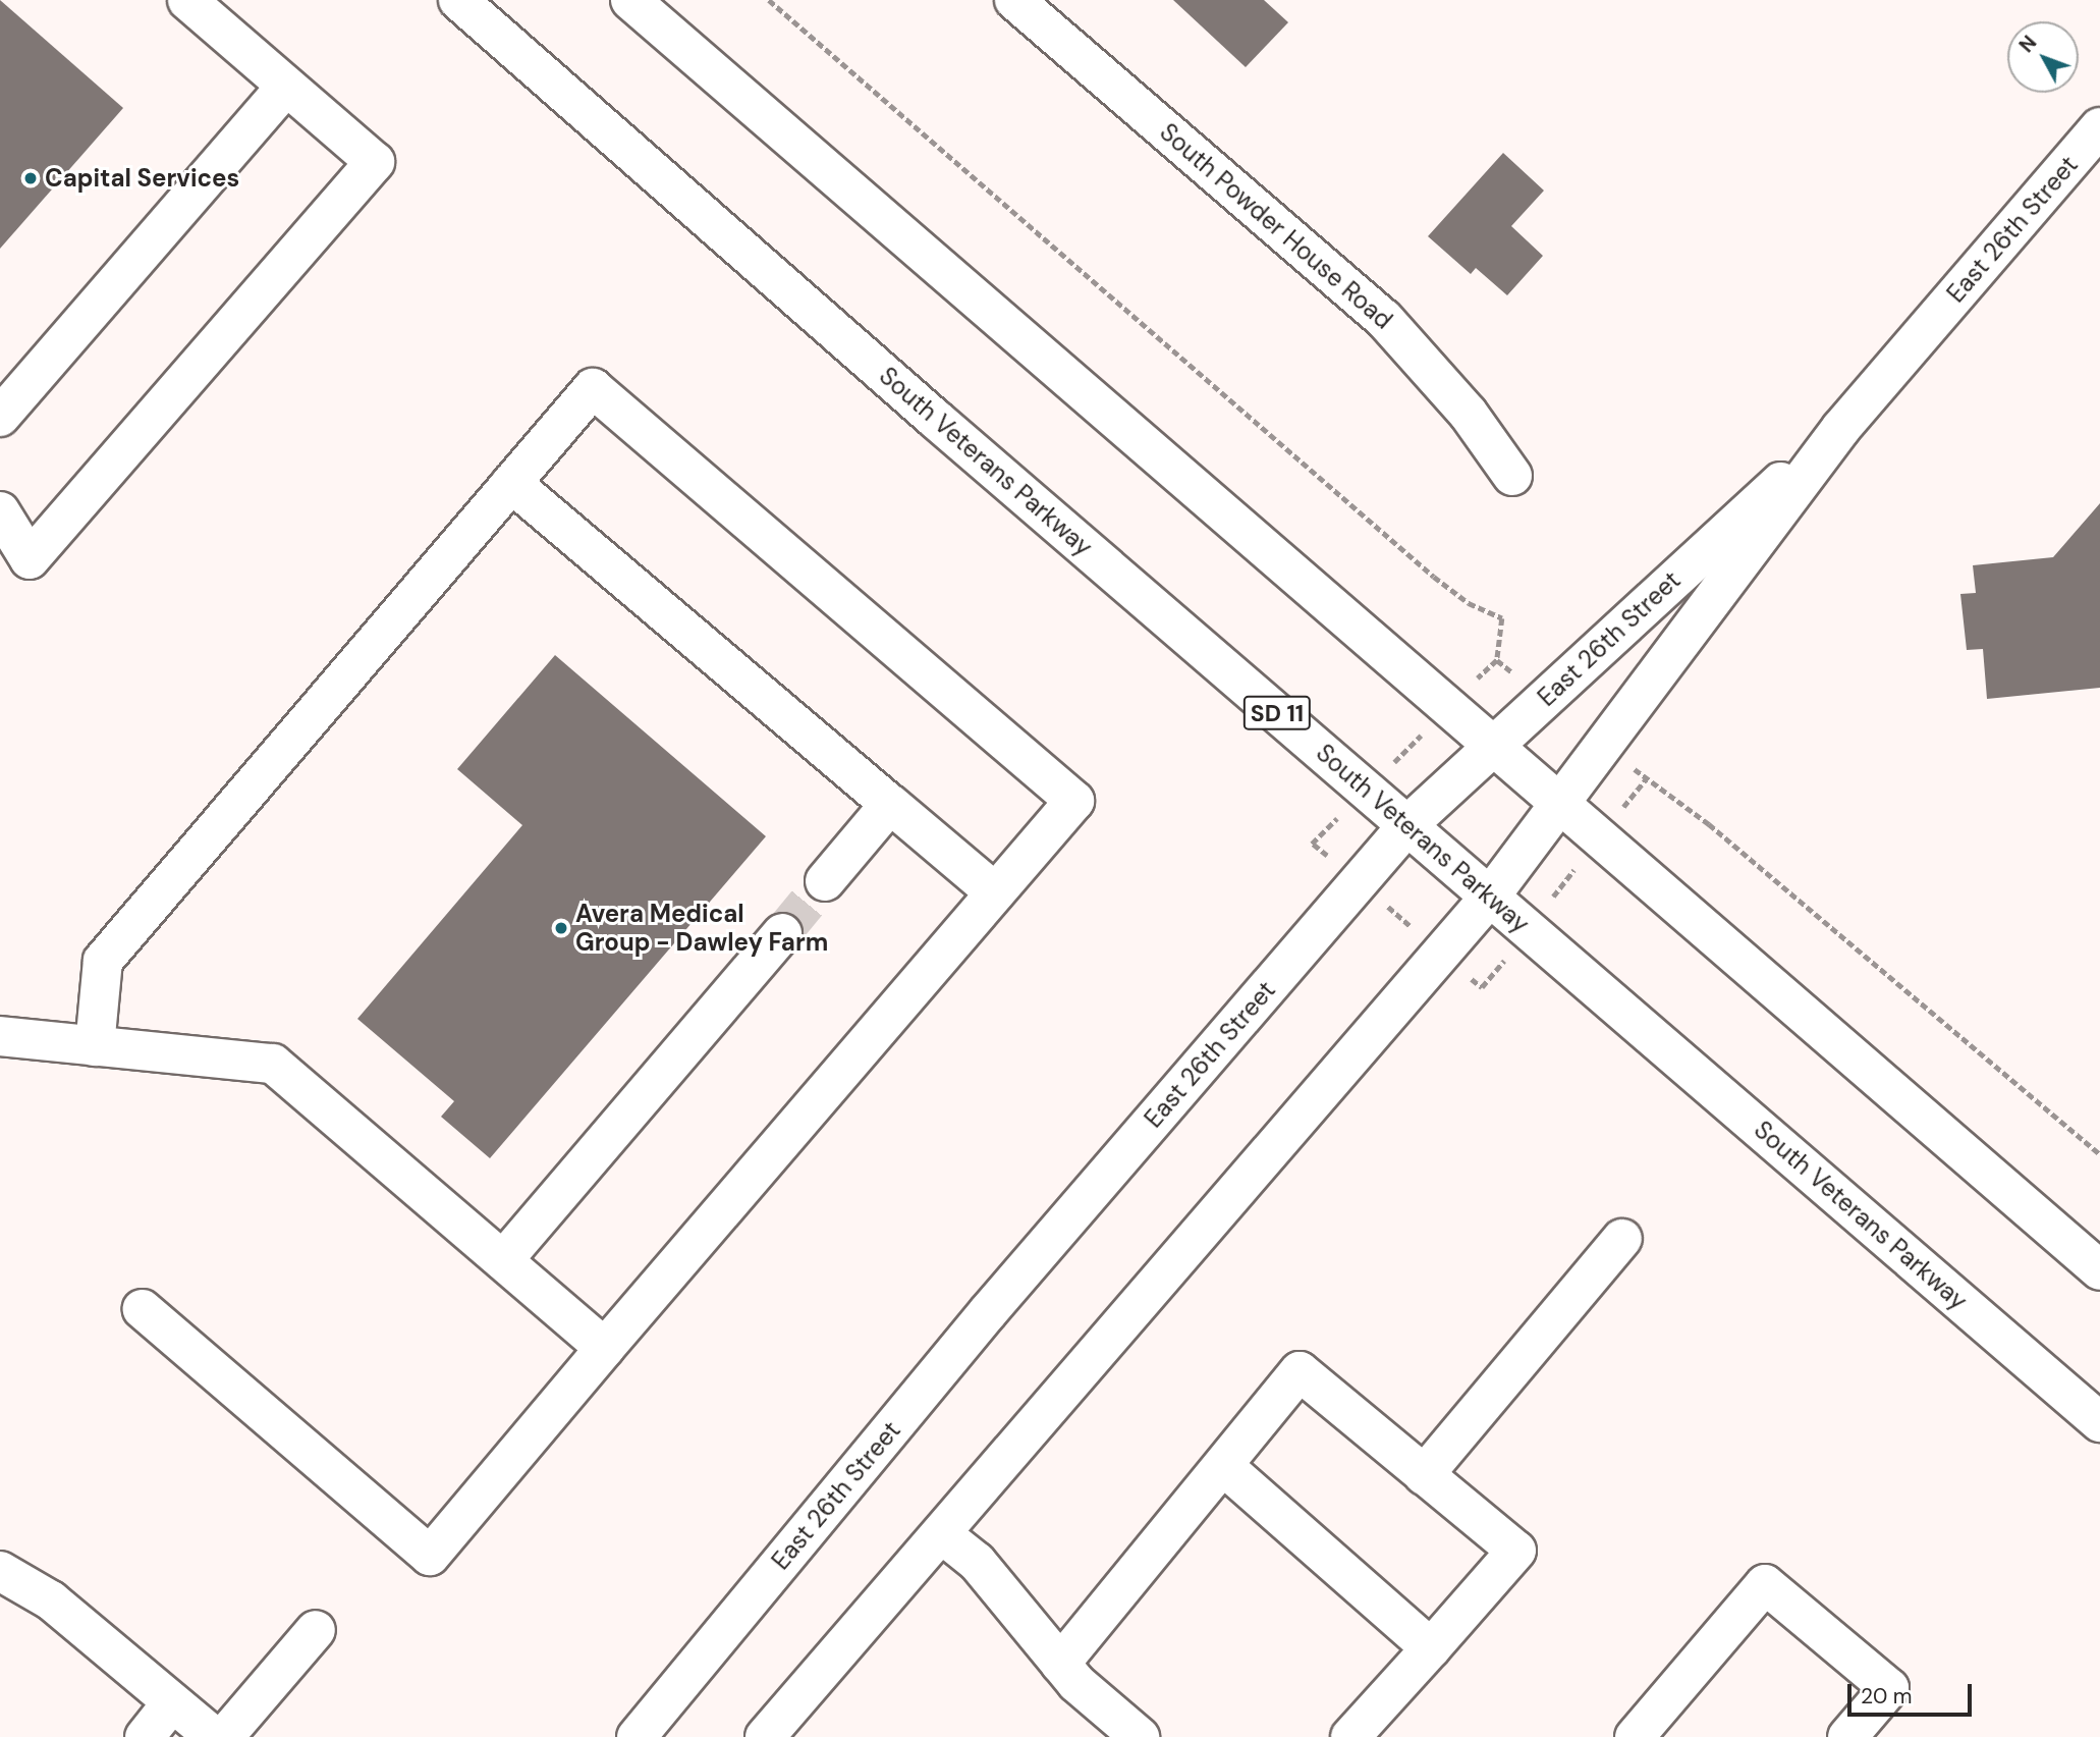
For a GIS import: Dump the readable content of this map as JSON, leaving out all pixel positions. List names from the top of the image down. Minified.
{"streets":{"main road":["South Powder House Road","East 26th Street","South Veterans Parkway","SD 11"]},"crossings":[["East 26th Street","South Veterans Parkway"]],"places":["Capital Services","Avera Medical Group - Dawley Farm"],"scale_bar":"20 m","north":"top left"}
